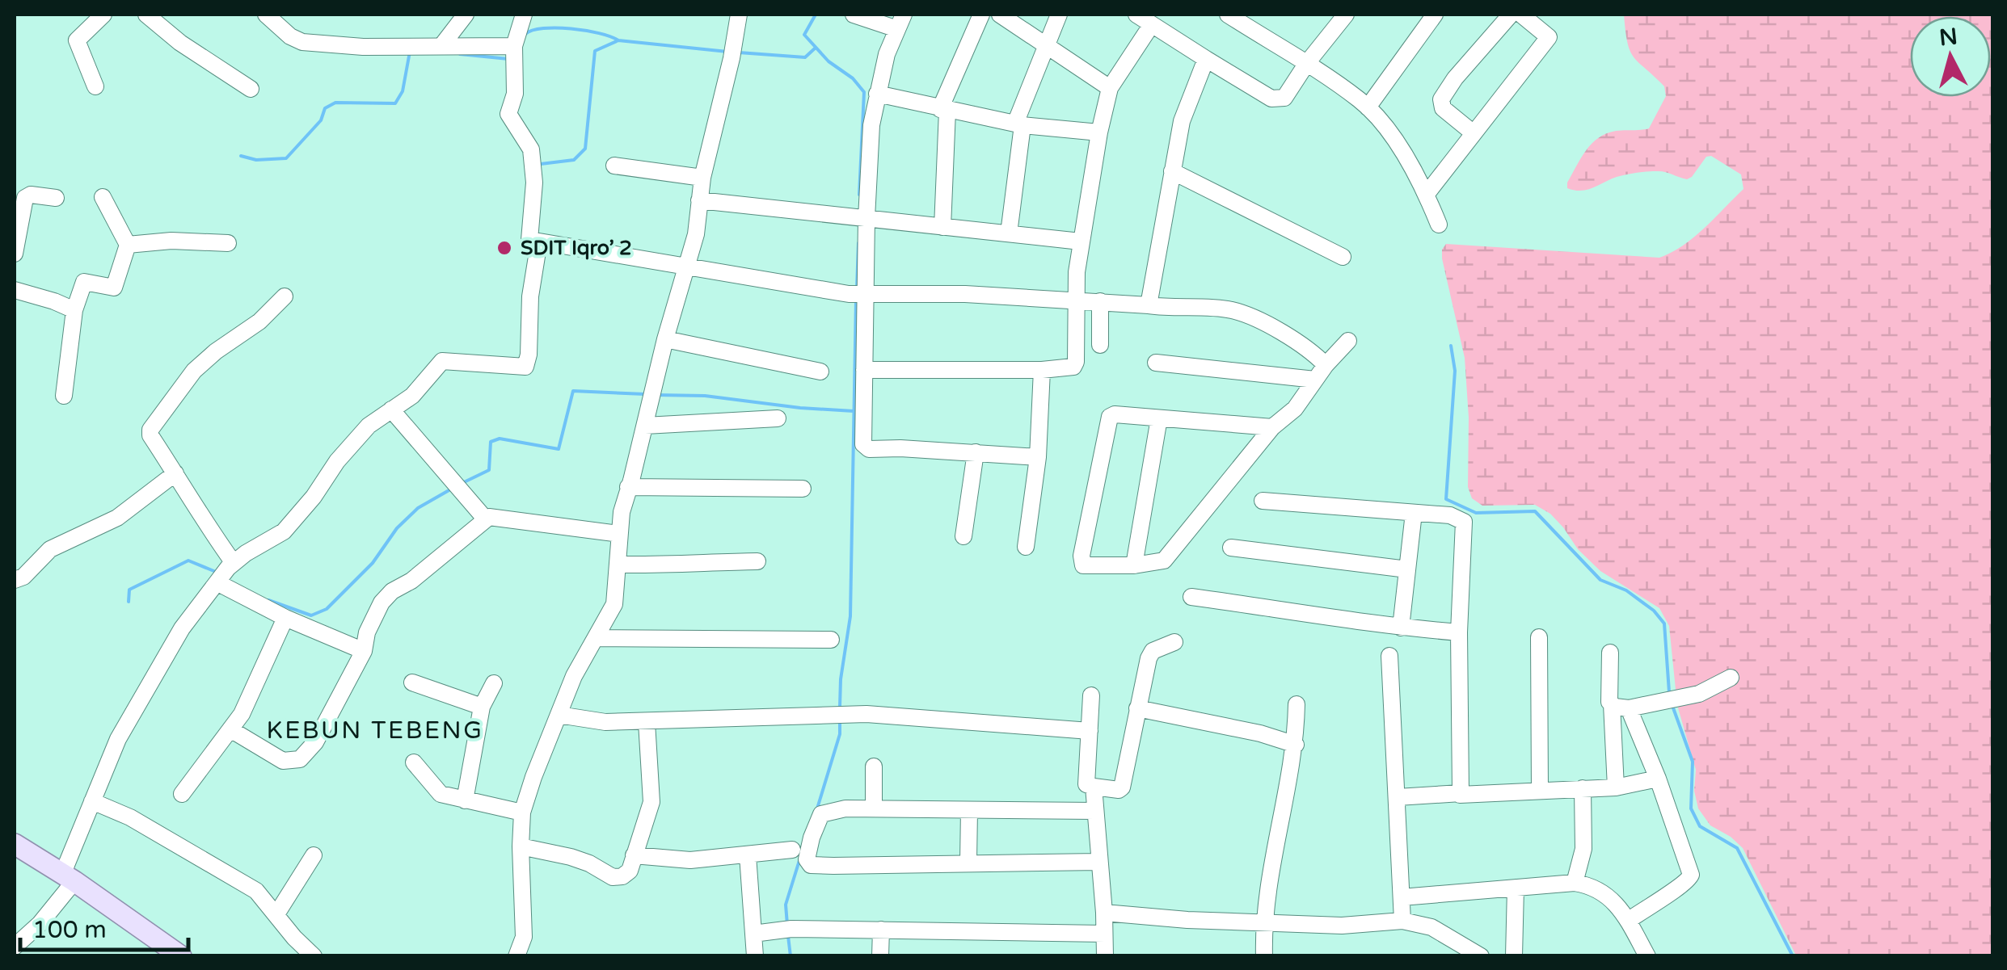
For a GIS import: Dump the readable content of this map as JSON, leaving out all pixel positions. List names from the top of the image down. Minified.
{"districts":["KEBUN TEBENG"],"places":["SDIT Iqro’ 2"],"scale_bar":"100 m","north":"top"}
